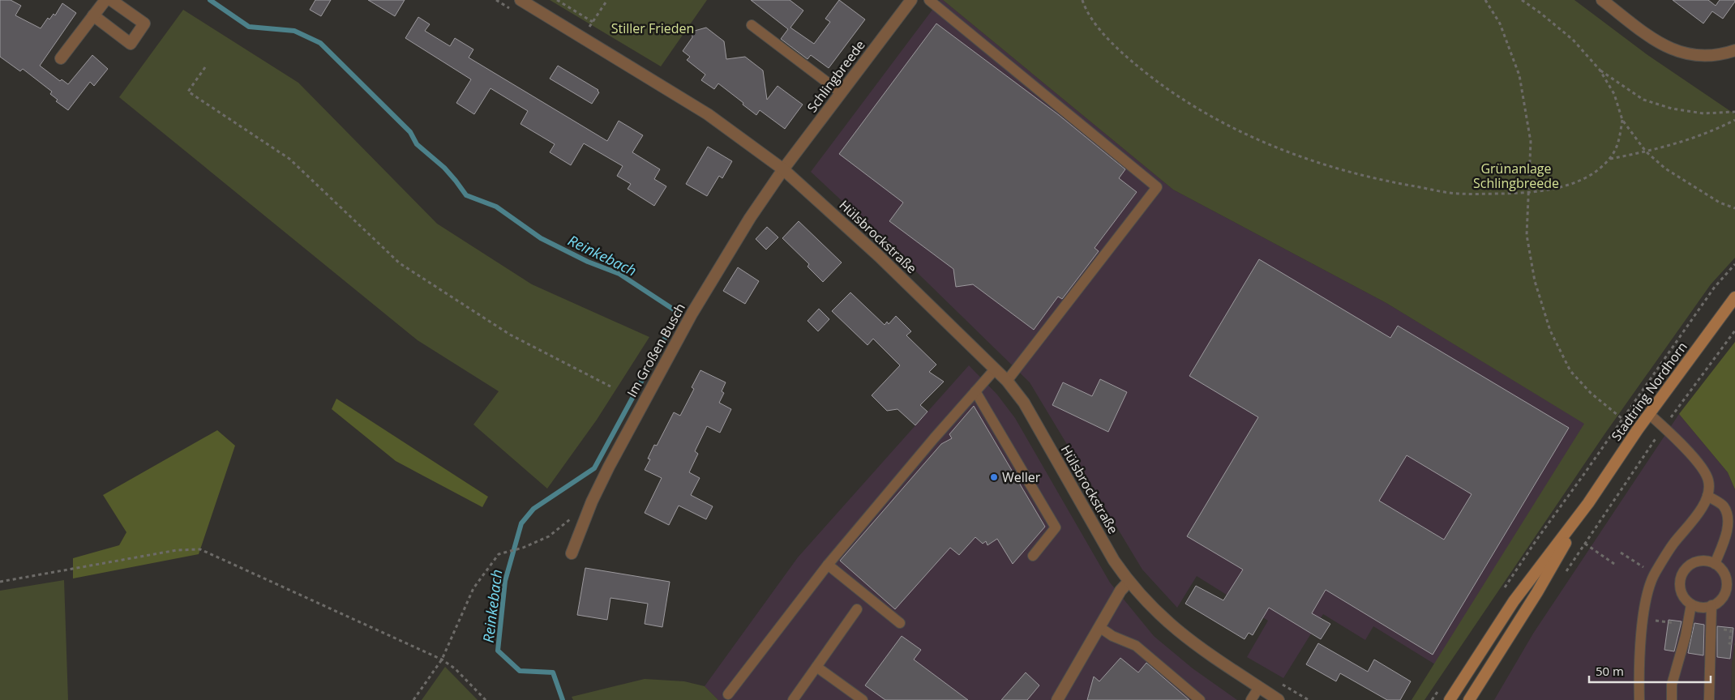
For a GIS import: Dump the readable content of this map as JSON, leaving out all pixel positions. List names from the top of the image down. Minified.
{"streets":{"main road":["Stadtring Nordhorn"],"street":["Schlingbreede","Hülsbrockstraße","Im Großen Busch"]},"crossings":[["Schlingbreede","Hülsbrockstraße"],["Schlingbreede","Im Großen Busch"],["Hülsbrockstraße","Im Großen Busch"]],"water":["Reinkebach"],"parks":["Stiller Frieden","Grünanlage Schlingbreede"],"places":["Weller"],"scale_bar":"50 m"}
